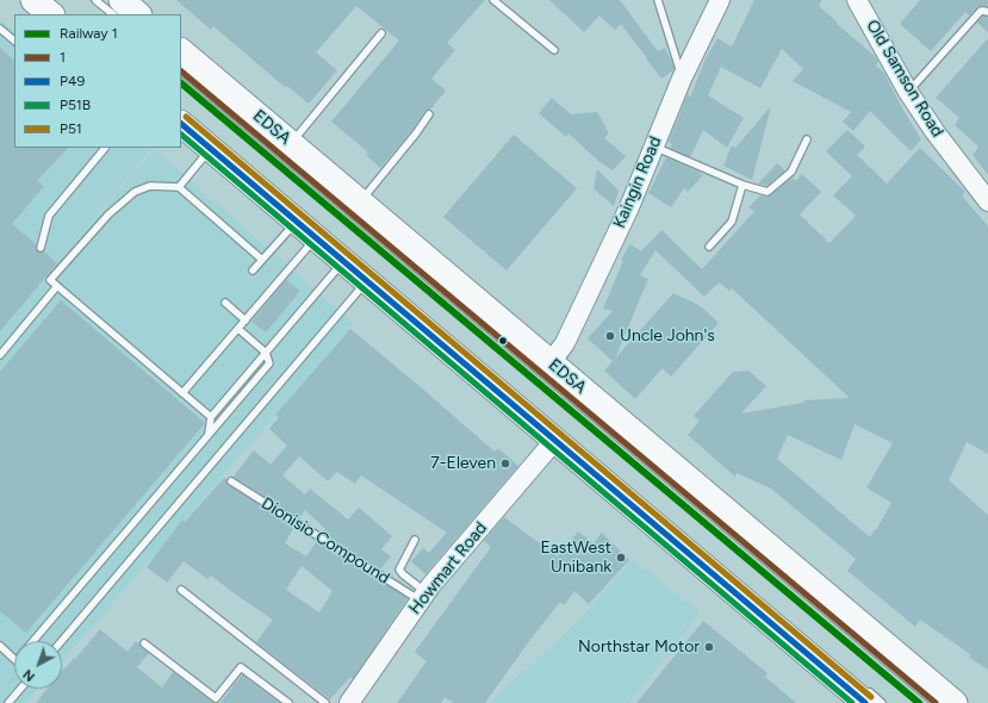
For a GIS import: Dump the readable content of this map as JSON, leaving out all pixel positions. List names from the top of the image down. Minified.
{"streets":{"highway":["EDSA"],"street":["Old Samson Road","Kaingin Road","Howmart Road"],"lane":["Dionisio Compound"]},"crossings":[["EDSA","Kaingin Road"],["Dionisio Compound","Howmart Road"]],"places":["Uncle John's","7-Eleven","EastWest Unibank","Northstar Motor"],"lines":["transit line 1","rail line 1","transit line P51","transit line P49","transit line P51B"],"legend":["Railway 1","1","P49","P51B","P51"],"north":"bottom left"}
